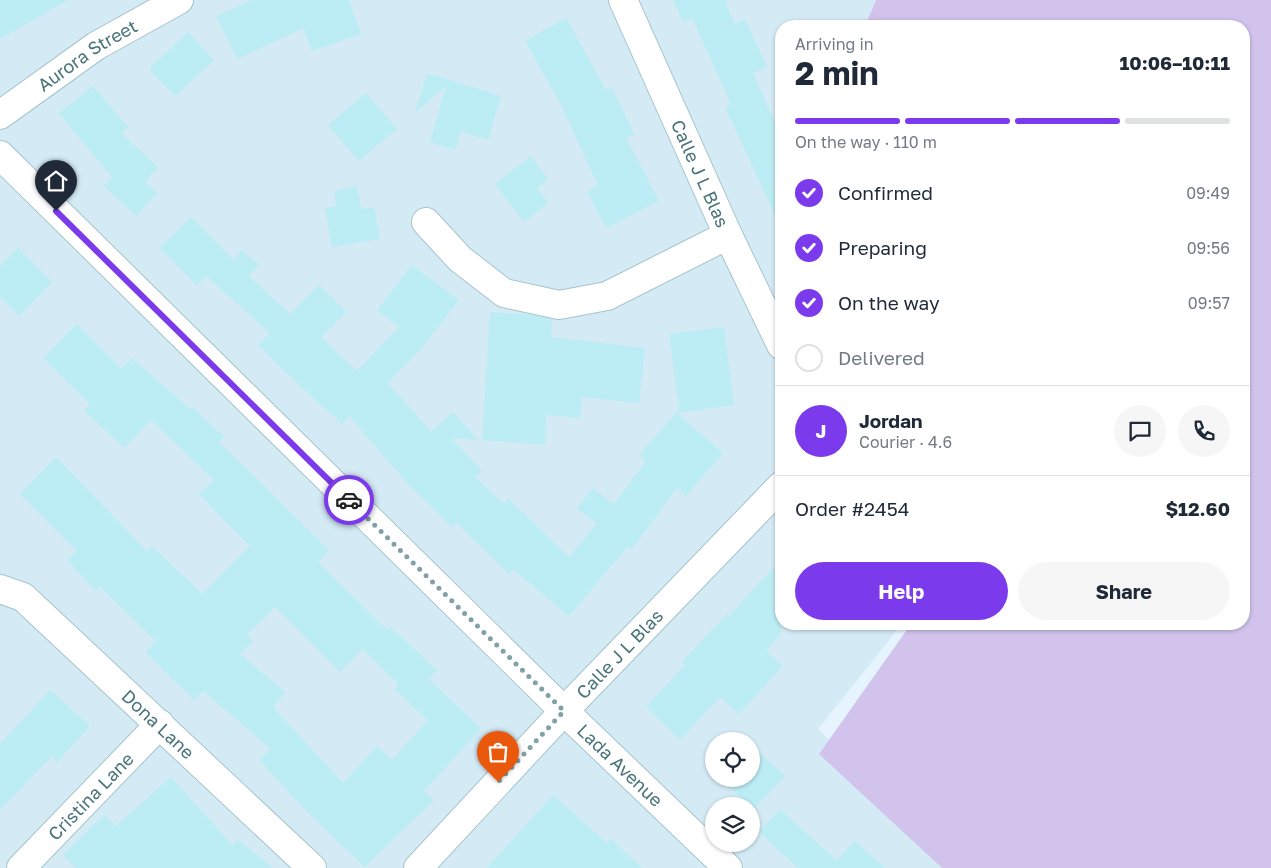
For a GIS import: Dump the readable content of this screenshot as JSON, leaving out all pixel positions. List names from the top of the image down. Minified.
{"streets":{"street":["Aurora Street","Calle J L Blas","Dona Lane","Lada Avenue","Cristina Lane"]},"crossings":[["Calle J L Blas","Lada Avenue"],["Dona Lane","Cristina Lane"]],"page":{"heading":["2 min","Arriving in","10:06–10:11"],"panel":["Jordan","Courier · 4.6","Order #2454","$12.60"],"bar":"On the way · 110 m","list":[["Confirmed","09:49"],["Preparing","09:56"],["On the way","09:57"],"Delivered"],"round":"J","buttons":["Help","Share"]}}
